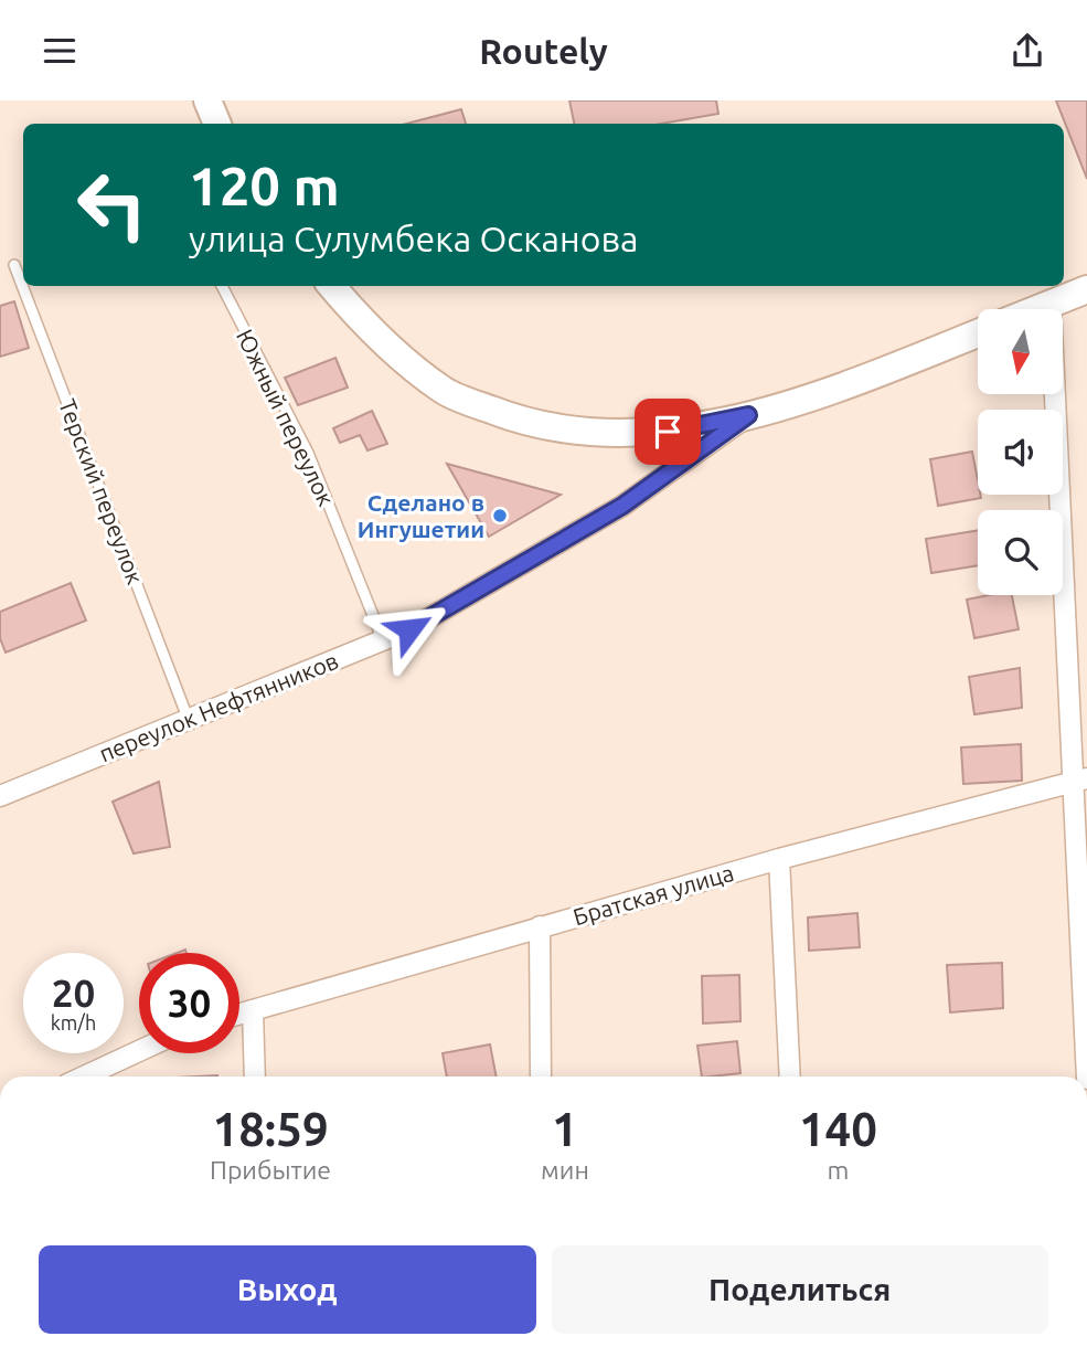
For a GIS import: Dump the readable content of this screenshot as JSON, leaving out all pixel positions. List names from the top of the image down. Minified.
{"streets":{"street":["переулок Нефтянников","Братская улица"],"lane":["Южный переулок","Терский переулок"]},"crossings":[["Южный переулок","переулок Нефтянников"],["Терский переулок","переулок Нефтянников"]],"places":["Сделано в Ингушетии"],"north":"bottom","page":{"header":"Routely","turn":["120 m","улица Сулумбека Осканова"],"speed":"20 km/h","limit":"30","eta":["18:59","Прибытие","1","мин","140","m"],"buttons":["Выход","Поделиться"]}}
